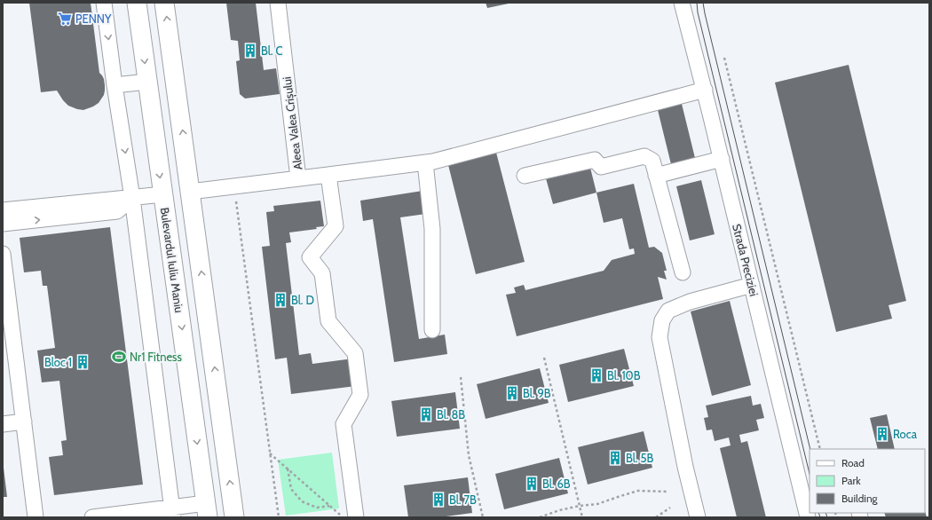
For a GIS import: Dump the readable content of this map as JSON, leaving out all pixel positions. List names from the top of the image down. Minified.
{"streets":{"main road":["Bulevardul Iuliu Maniu"],"street":["Aleea Valea Crișului","Strada Preciziei"]},"places":{"supermarket":["PENNY"],"building":["Bl. C","Bl. D","Bloc 1","Bl. 10B","Bl. 9B","Bl. 8B","Roca","Bl. 5B","Bl. 6B","Bl. 7B"],"sports":["Nr1 Fitness"]},"legend":["Road","Park","Building"]}
